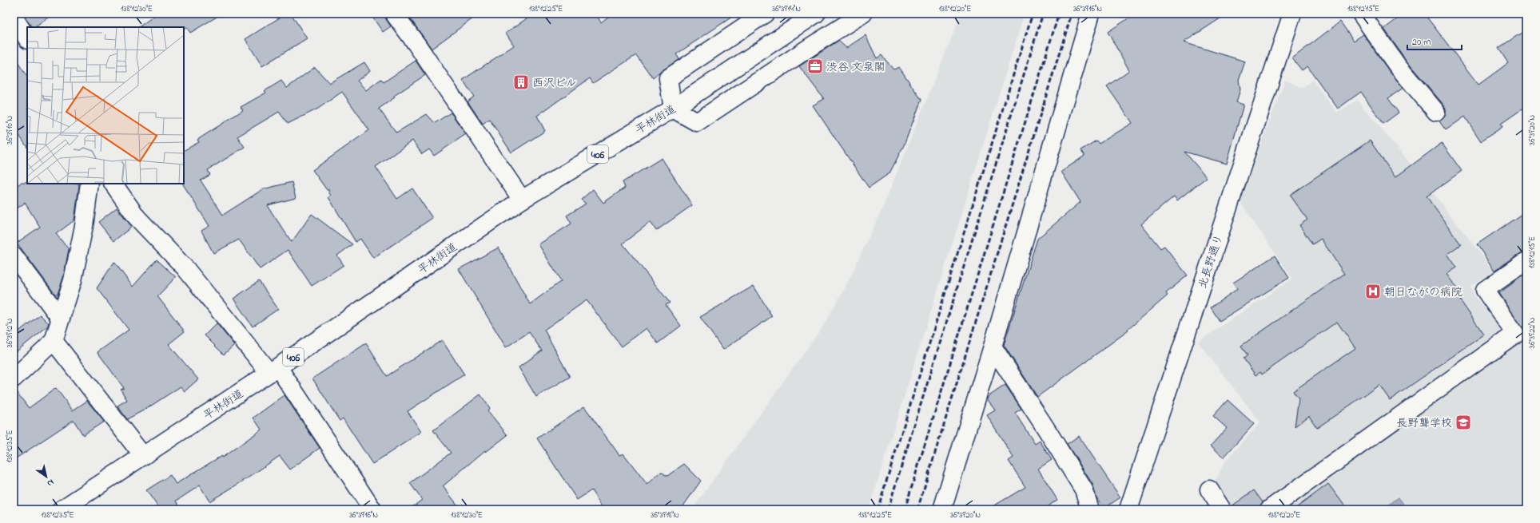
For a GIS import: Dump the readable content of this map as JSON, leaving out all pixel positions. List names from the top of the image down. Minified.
{"streets":{"main road":["平林街道","406","北長野通り"]},"places":{"office":["渋谷 文泉閣"],"building":["西沢ビル"],"hospital":["朝日ながの病院"],"school or university":["長野聾学校"]},"scale_bar":"20 m","north":"bottom right","coordinates":["138°12'30\"E","138°12'25\"E","36°39'14\"N","138°12'20\"E","36°39'16\"N","138°12'15\"E","36°39'20\"N","36°39'10\"N","36°39'22\"N","36°39'12\"N","138°12'35\"E","36°39'18\"N"]}
